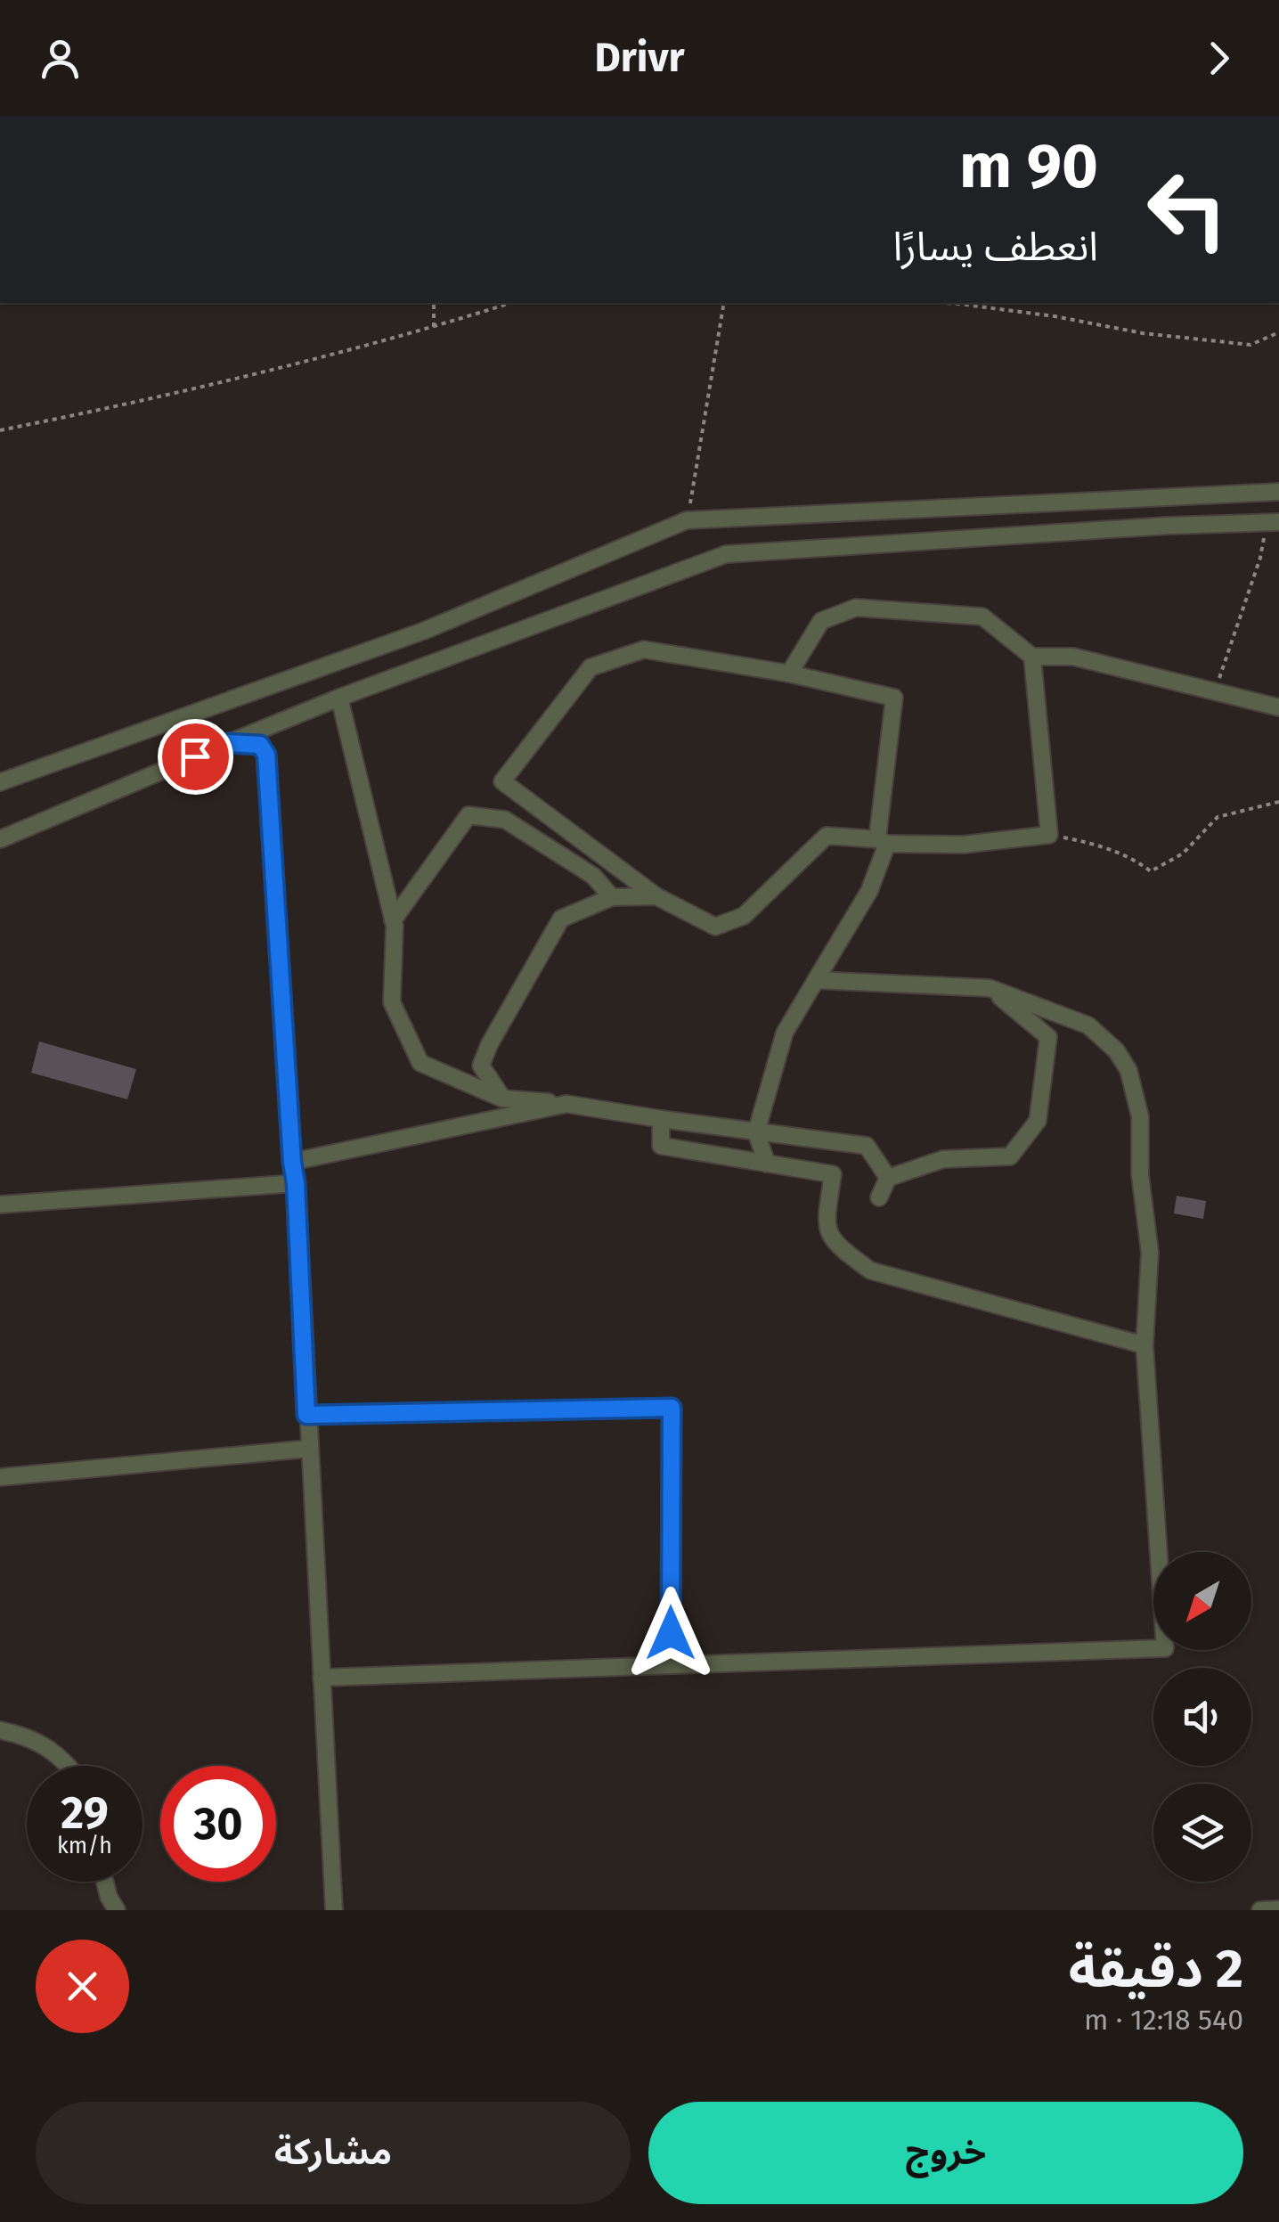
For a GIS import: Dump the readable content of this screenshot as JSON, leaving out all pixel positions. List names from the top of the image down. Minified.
{"north":"bottom left","page":{"header":"Drivr","turn":["90 m","انعطف يسارًا"],"speed":"29 km/h","limit":"30","heading":["2 دقيقة","540 m · 12:18"],"buttons":["خروج","مشاركة"]}}
